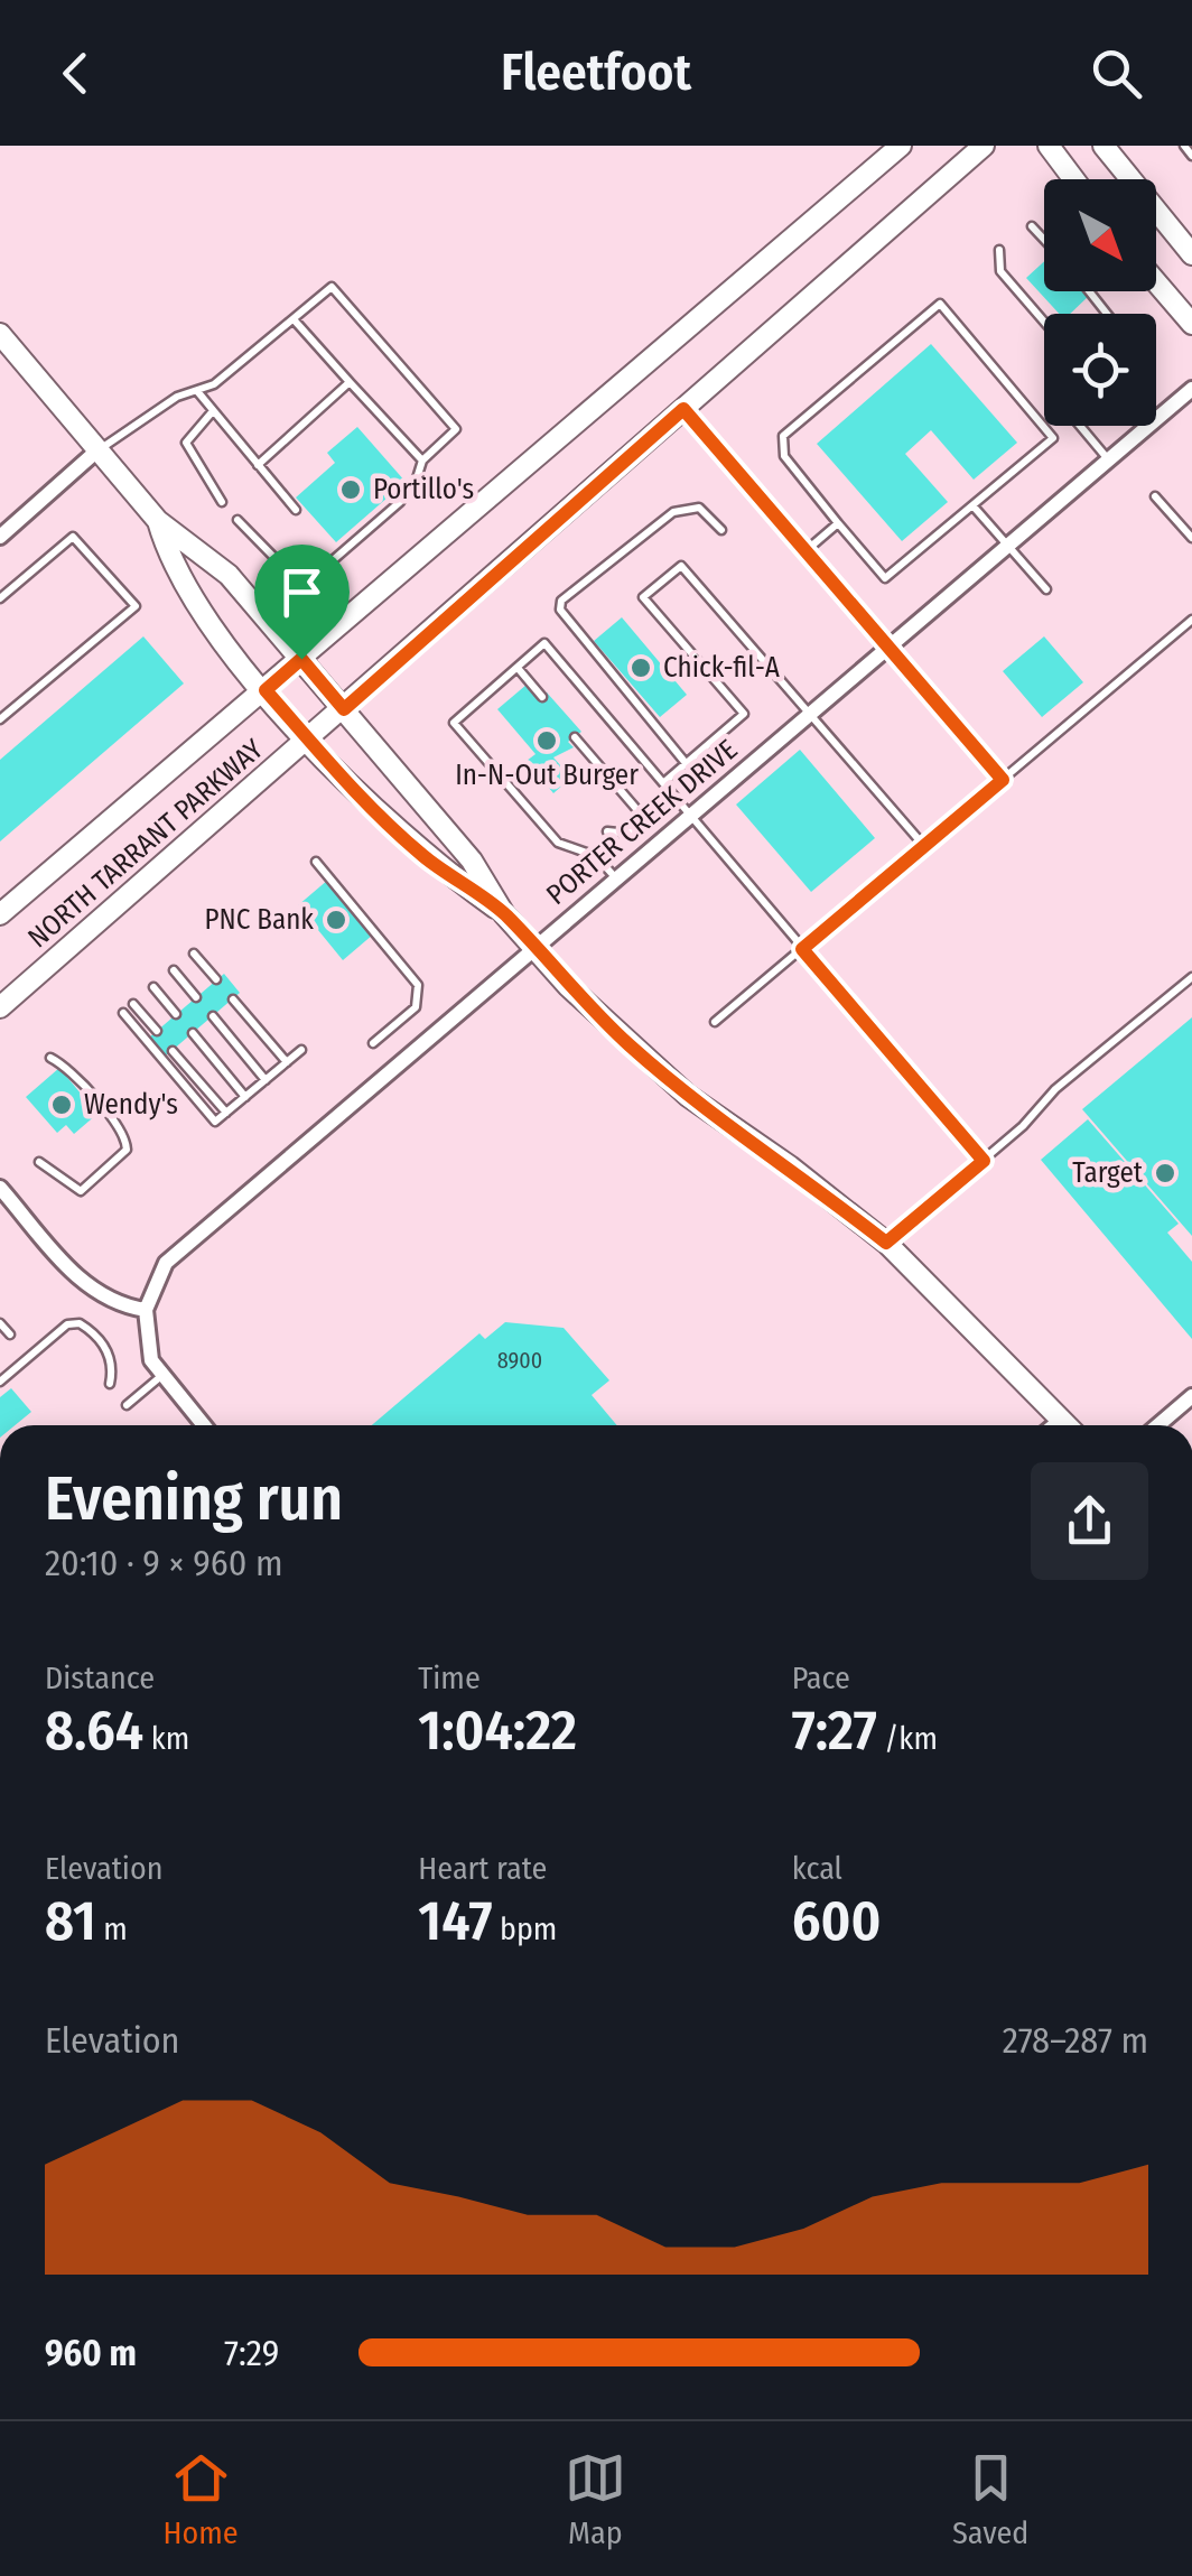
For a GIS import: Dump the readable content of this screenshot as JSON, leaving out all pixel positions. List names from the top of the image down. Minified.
{"streets":{"main road":["NORTH TARRANT PARKWAY"],"street":["PORTER CREEK DRIVE"]},"places":["Portillo's","Chick-fil-A","In-N-Out Burger","PNC Bank","Wendy's","Target"],"house_numbers":["8900"],"north":"bottom right","page":{"header":"Fleetfoot","heading":["Evening run","20:10 · 9 × 960 m"],"stats":[["Distance","8.64 km"],["Time","1:04:22"],["Pace","7:27 /km"],["Elevation","81 m"],["Heart rate","147 bpm"],["kcal","600"]],"chart":["Elevation","278–287 m"],"list":[{"name":"960 m","note":"7:29"}],"tabs":["Home","Map","Saved"]}}
